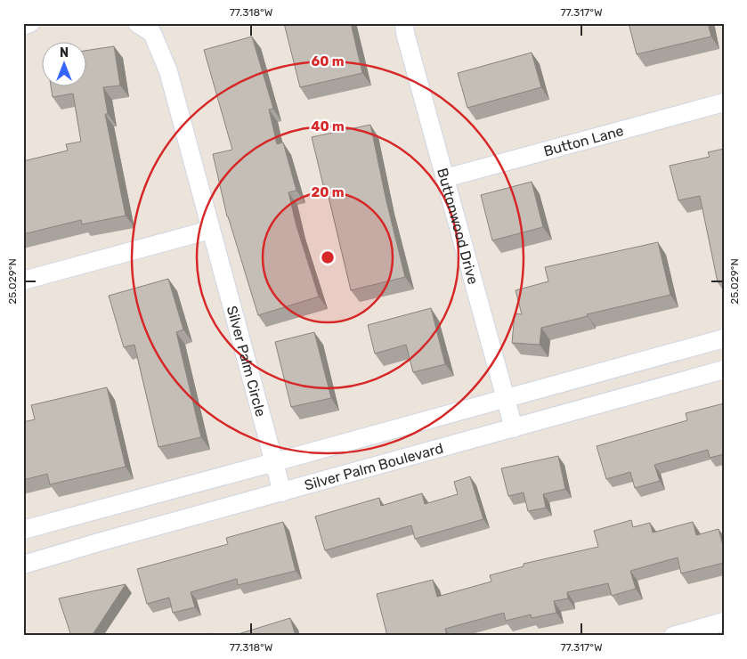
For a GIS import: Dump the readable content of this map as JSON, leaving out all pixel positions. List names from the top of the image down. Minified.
{"streets":{"street":["Button Lane","Buttonwood Drive","Silver Palm Circle","Silver Palm Boulevard"]},"crossings":[["Button Lane","Buttonwood Drive"],["Buttonwood Drive","Silver Palm Boulevard"],["Silver Palm Circle","Silver Palm Boulevard"]],"north":"top","coordinates":["77.318°W","77.317°W","25.029°N"],"rings":["60 m","40 m","20 m"]}
